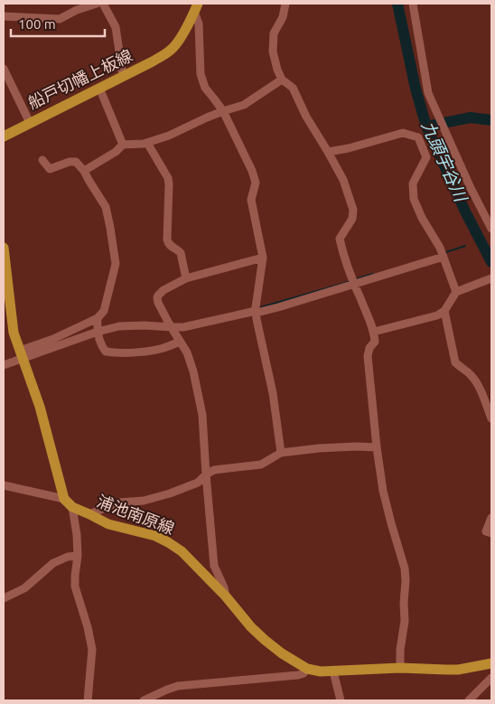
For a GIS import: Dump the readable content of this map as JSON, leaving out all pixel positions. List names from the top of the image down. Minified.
{"streets":{"main road":["船戸切幡上板線","浦池南原線"]},"water":["九頭宇谷川"],"scale_bar":"100 m"}
